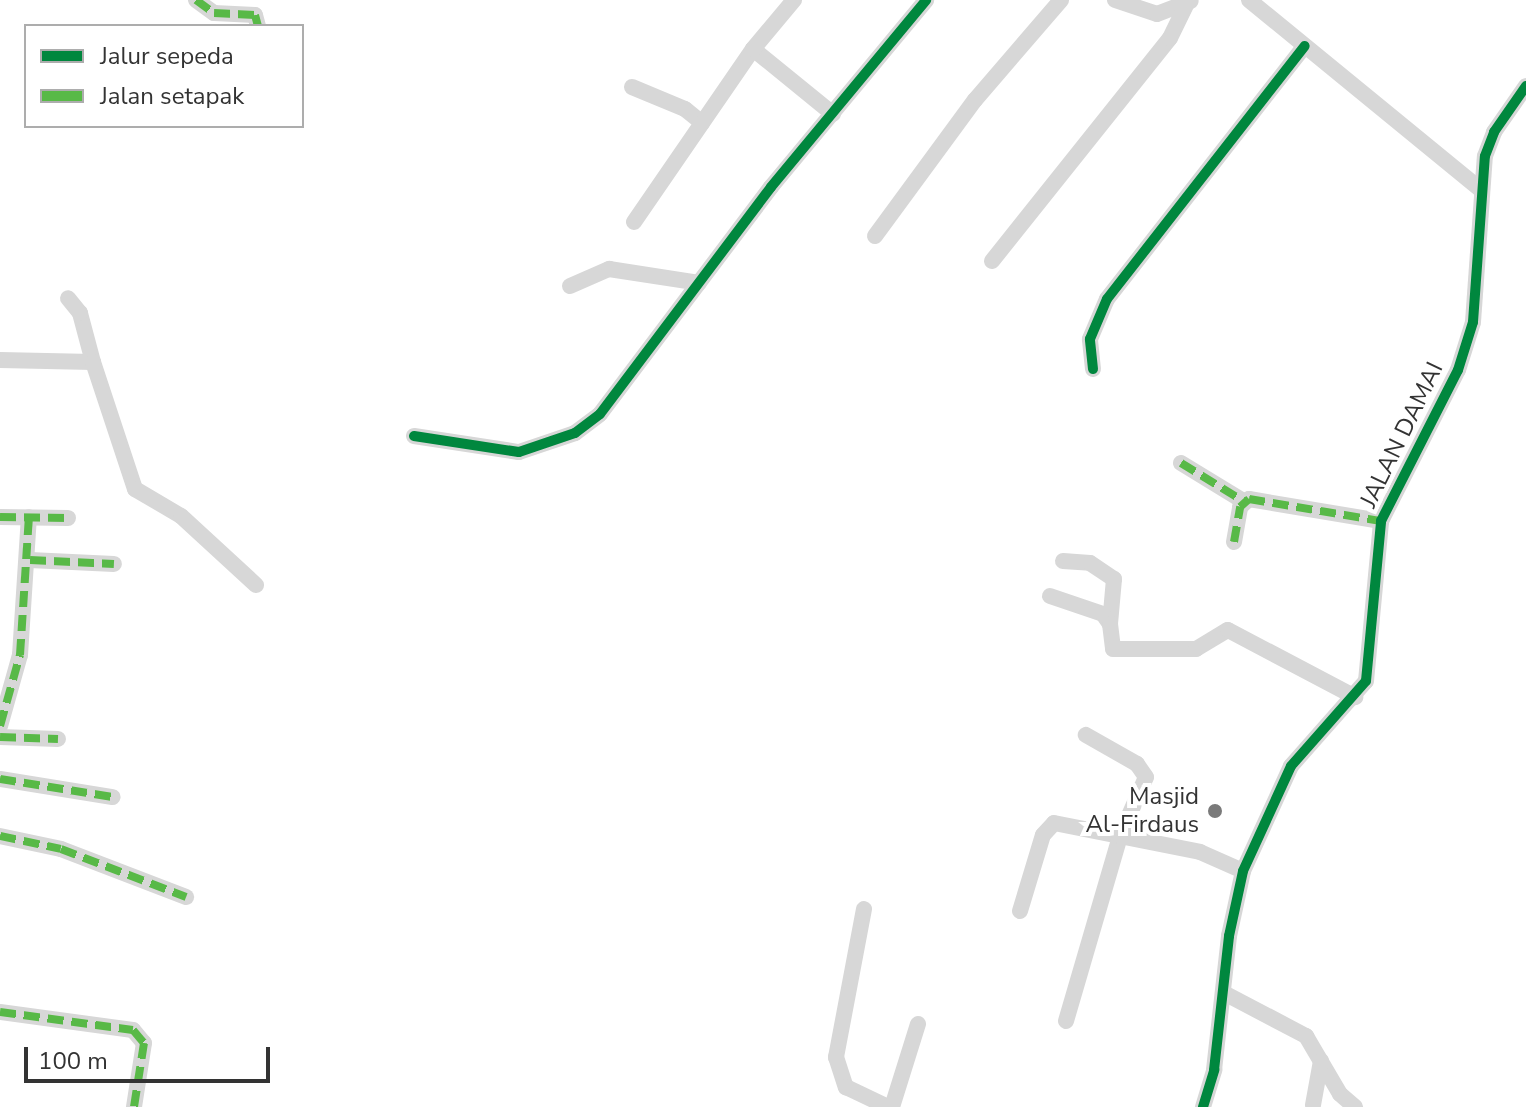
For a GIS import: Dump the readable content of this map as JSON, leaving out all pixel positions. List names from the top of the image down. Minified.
{"streets":{"street":["JALAN DAMAI"]},"places":["Masjid Al-Firdaus"],"legend":["Jalur sepeda","Jalan setapak"],"scale_bar":"100 m"}
